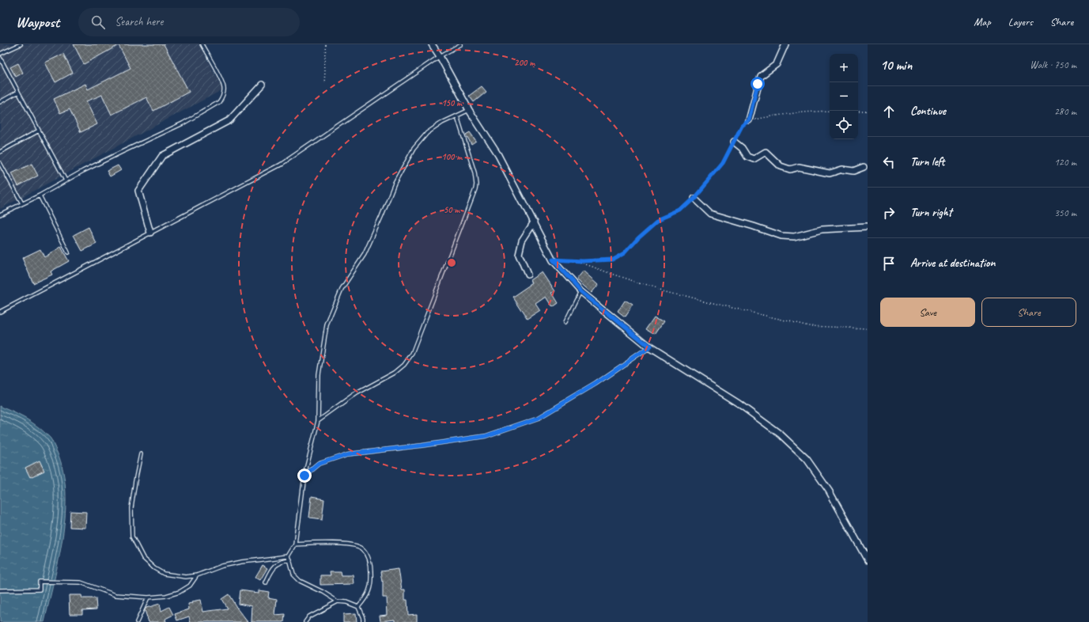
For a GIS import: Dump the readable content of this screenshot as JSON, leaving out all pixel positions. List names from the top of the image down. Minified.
{"page":{"header":"Waypost","search":"Search here","nav":["Map","Layers","Share"],"heading":["10 min","Walk · 750 m"],"map_buttons":["+","−"],"list":[["Continue","280 m"],["Turn left","120 m"],["Turn right","350 m"],"Arrive at destination"],"buttons":["Save","Share"]},"rings":["200 m","150 m","100 m","50 m"]}
